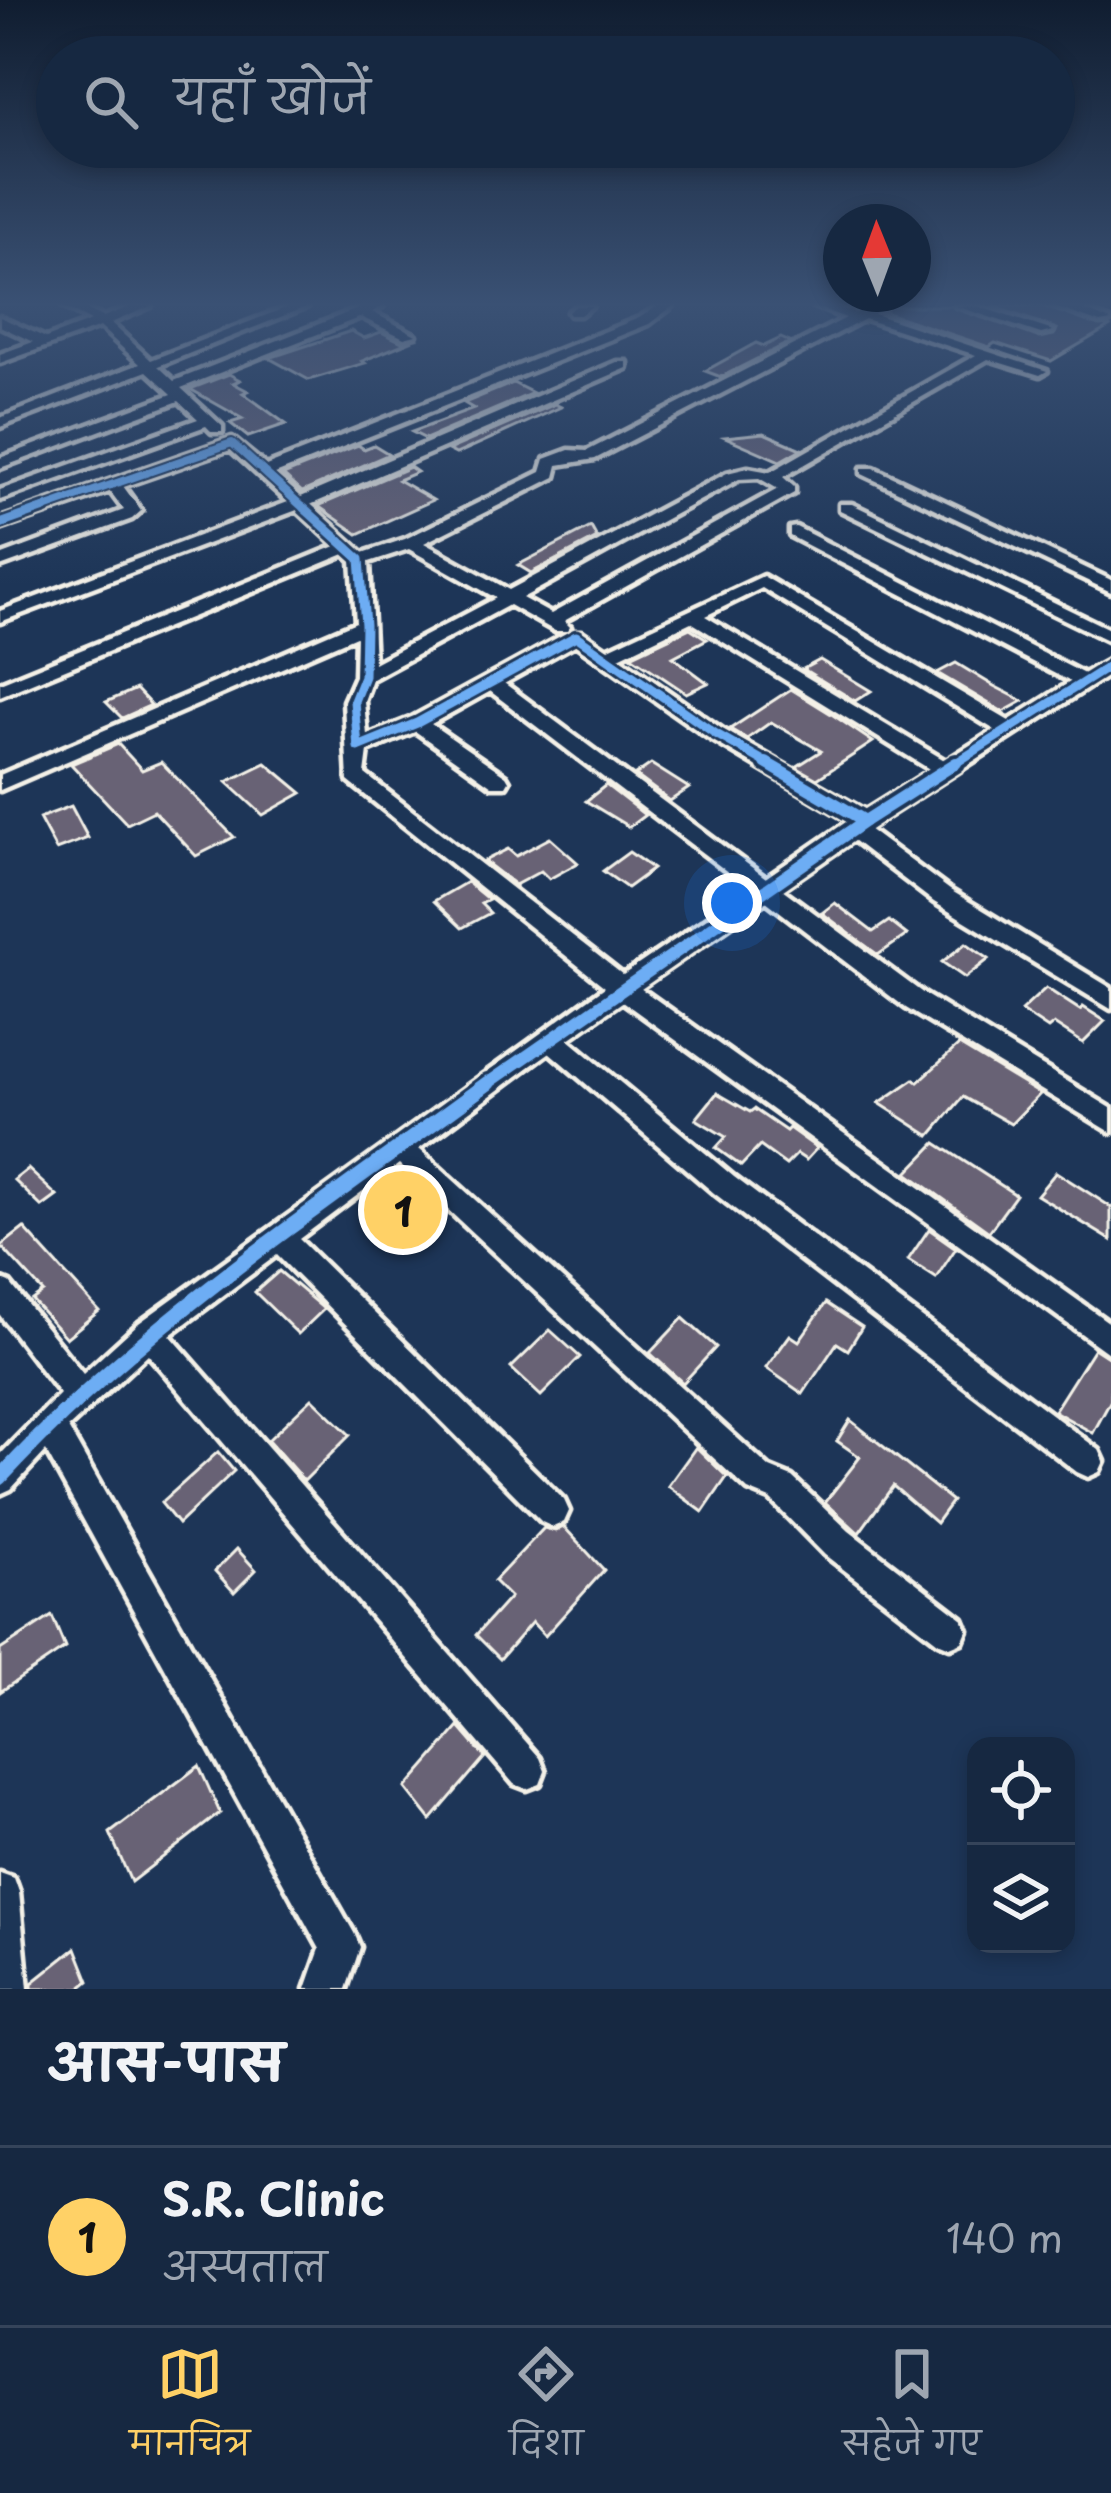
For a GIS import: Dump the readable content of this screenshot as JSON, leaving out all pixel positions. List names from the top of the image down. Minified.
{"north":"top","page":{"search":"यहाँ खोजें","pins":"1","heading":"आस-पास","list":[{"mark":"1","name":"S.R. Clinic","note":"अस्पताल","value":"140 m"}],"nav":["मानचित्र","दिशा","सहेजे गए"]}}
